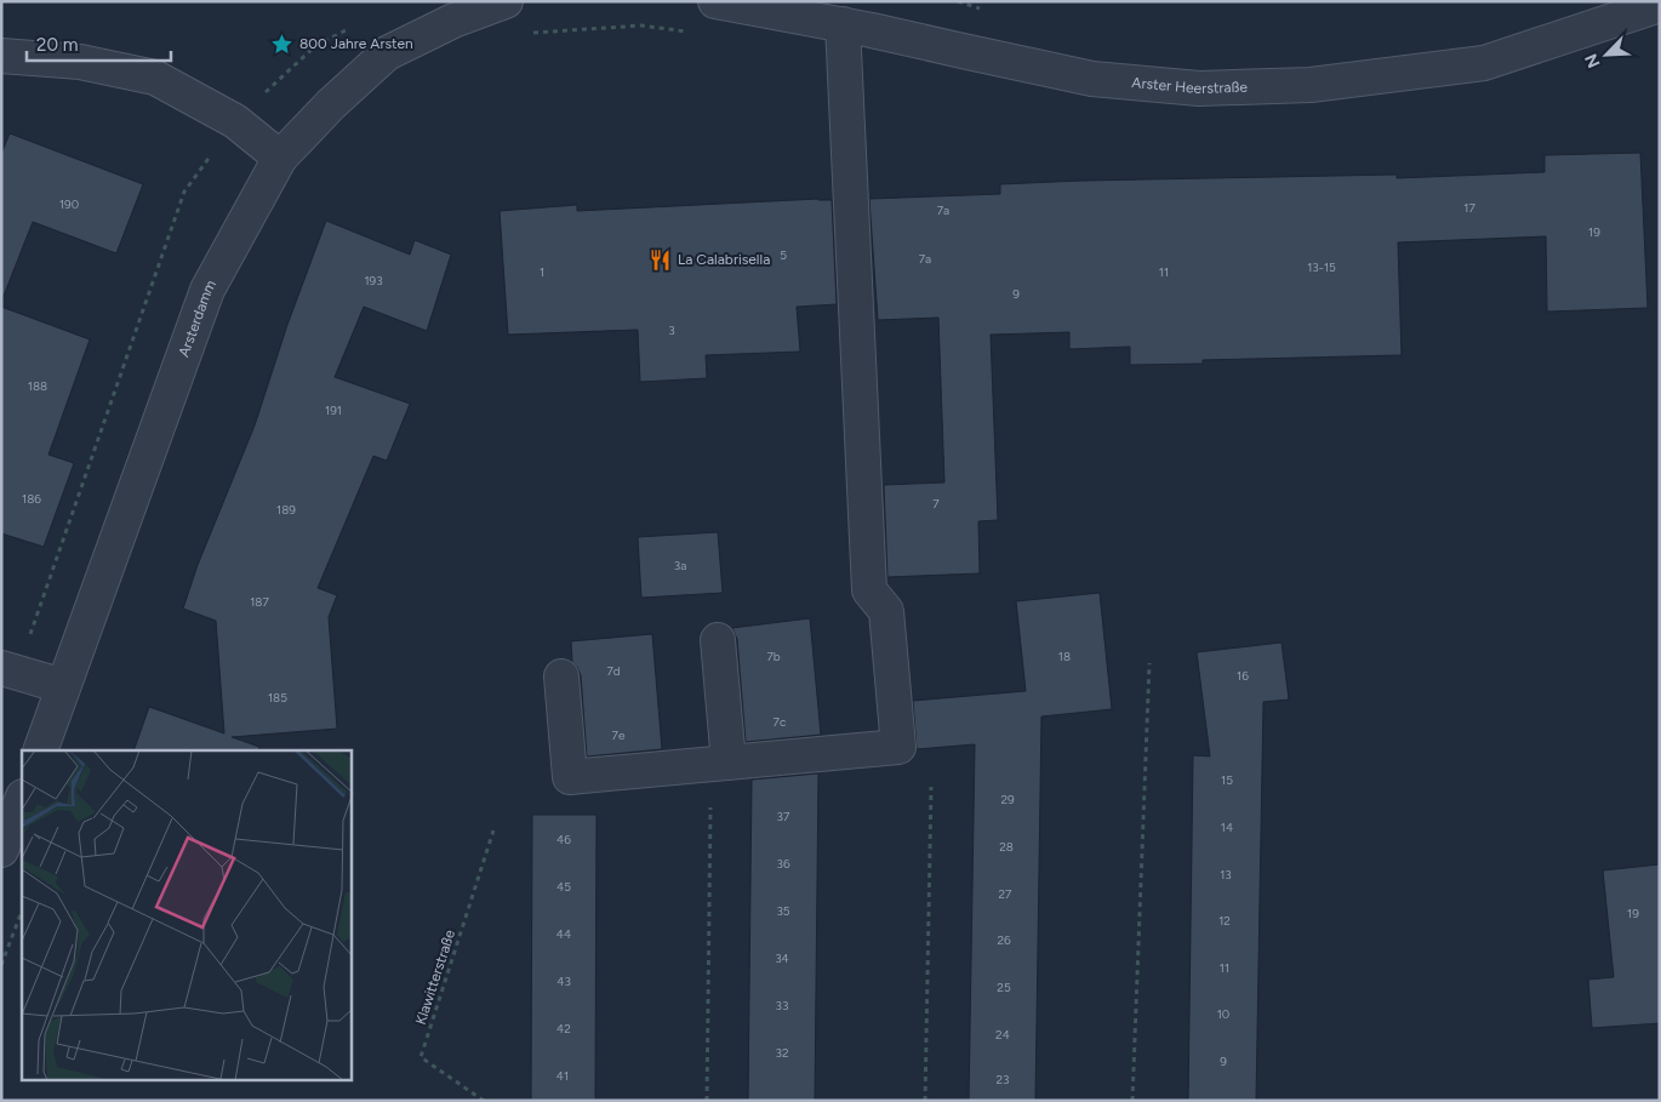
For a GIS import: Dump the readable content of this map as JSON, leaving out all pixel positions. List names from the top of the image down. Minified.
{"streets":{"street":["Arster Heerstraße","Arsterdamm"],"path":["Klawitterstraße"]},"places":{"place":["800 Jahre Arsten"],"restaurant":["La Calabrisella"]},"house_numbers":["190","17","7a","19","5","7a","13-15","1","11","193","9","3","188","191","186","7","189","3a","187","7b","18","7d","16","185","7c","7e","15","29","37","14","46","28","36","13","45","27","35","19","12","44","26","34","11","43","25","33","10","42","24","32","9","41","23"],"scale_bar":"20 m","north":"bottom left"}
